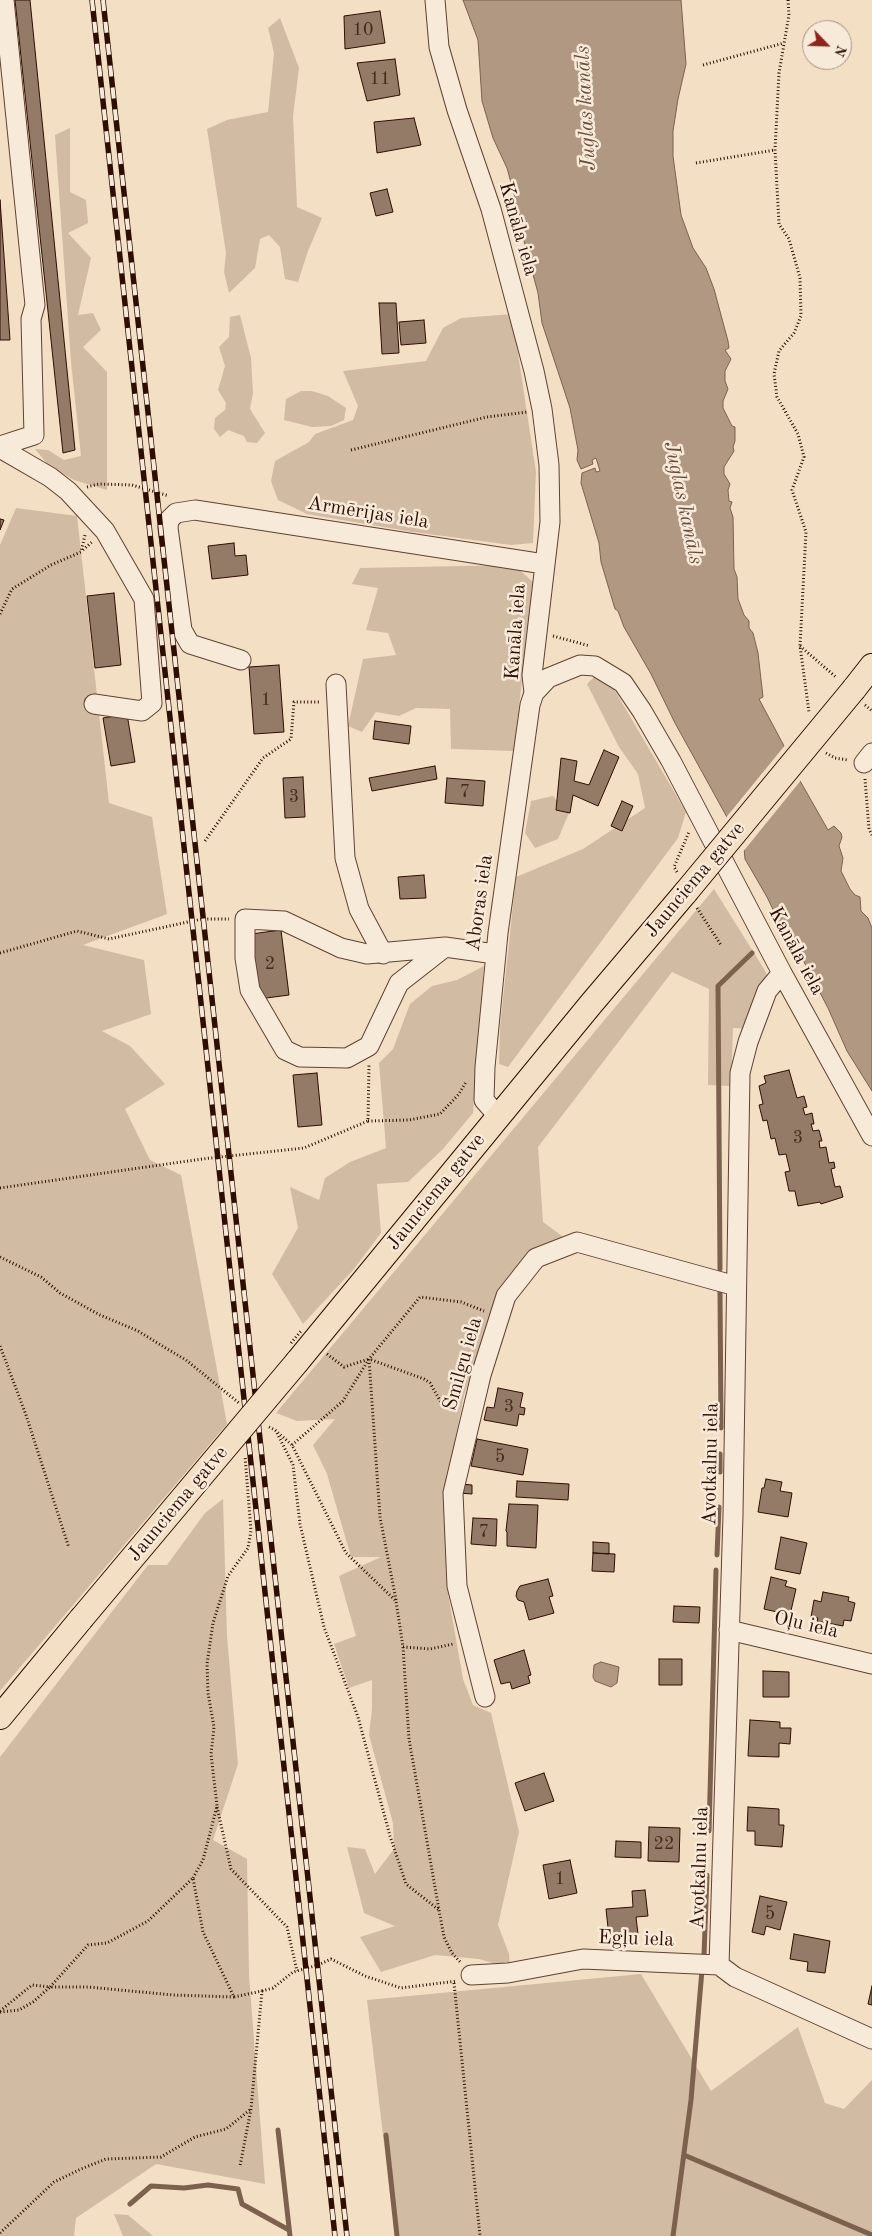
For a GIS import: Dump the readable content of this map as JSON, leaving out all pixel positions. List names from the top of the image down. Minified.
{"streets":{"main road":["Jaunciema gatve"],"street":["Kanāla iela","Armērijas iela","Aboras iela","Smilgu iela","Avotkalnu iela","Oļu iela","Egļu iela"]},"crossings":[["Kanāla iela","Armērijas iela"],["Kanāla iela","Aboras iela"],["Kanāla iela","Avotkalnu iela"],["Jaunciema gatve","Aboras iela"],["Smilgu iela","Avotkalnu iela"],["Avotkalnu iela","Oļu iela"],["Avotkalnu iela","Egļu iela"]],"water":["Juglas kanāls"],"house_numbers":["10","11","1","7","3","2","3","3","5","7","22","1","5"],"north":"bottom right"}
